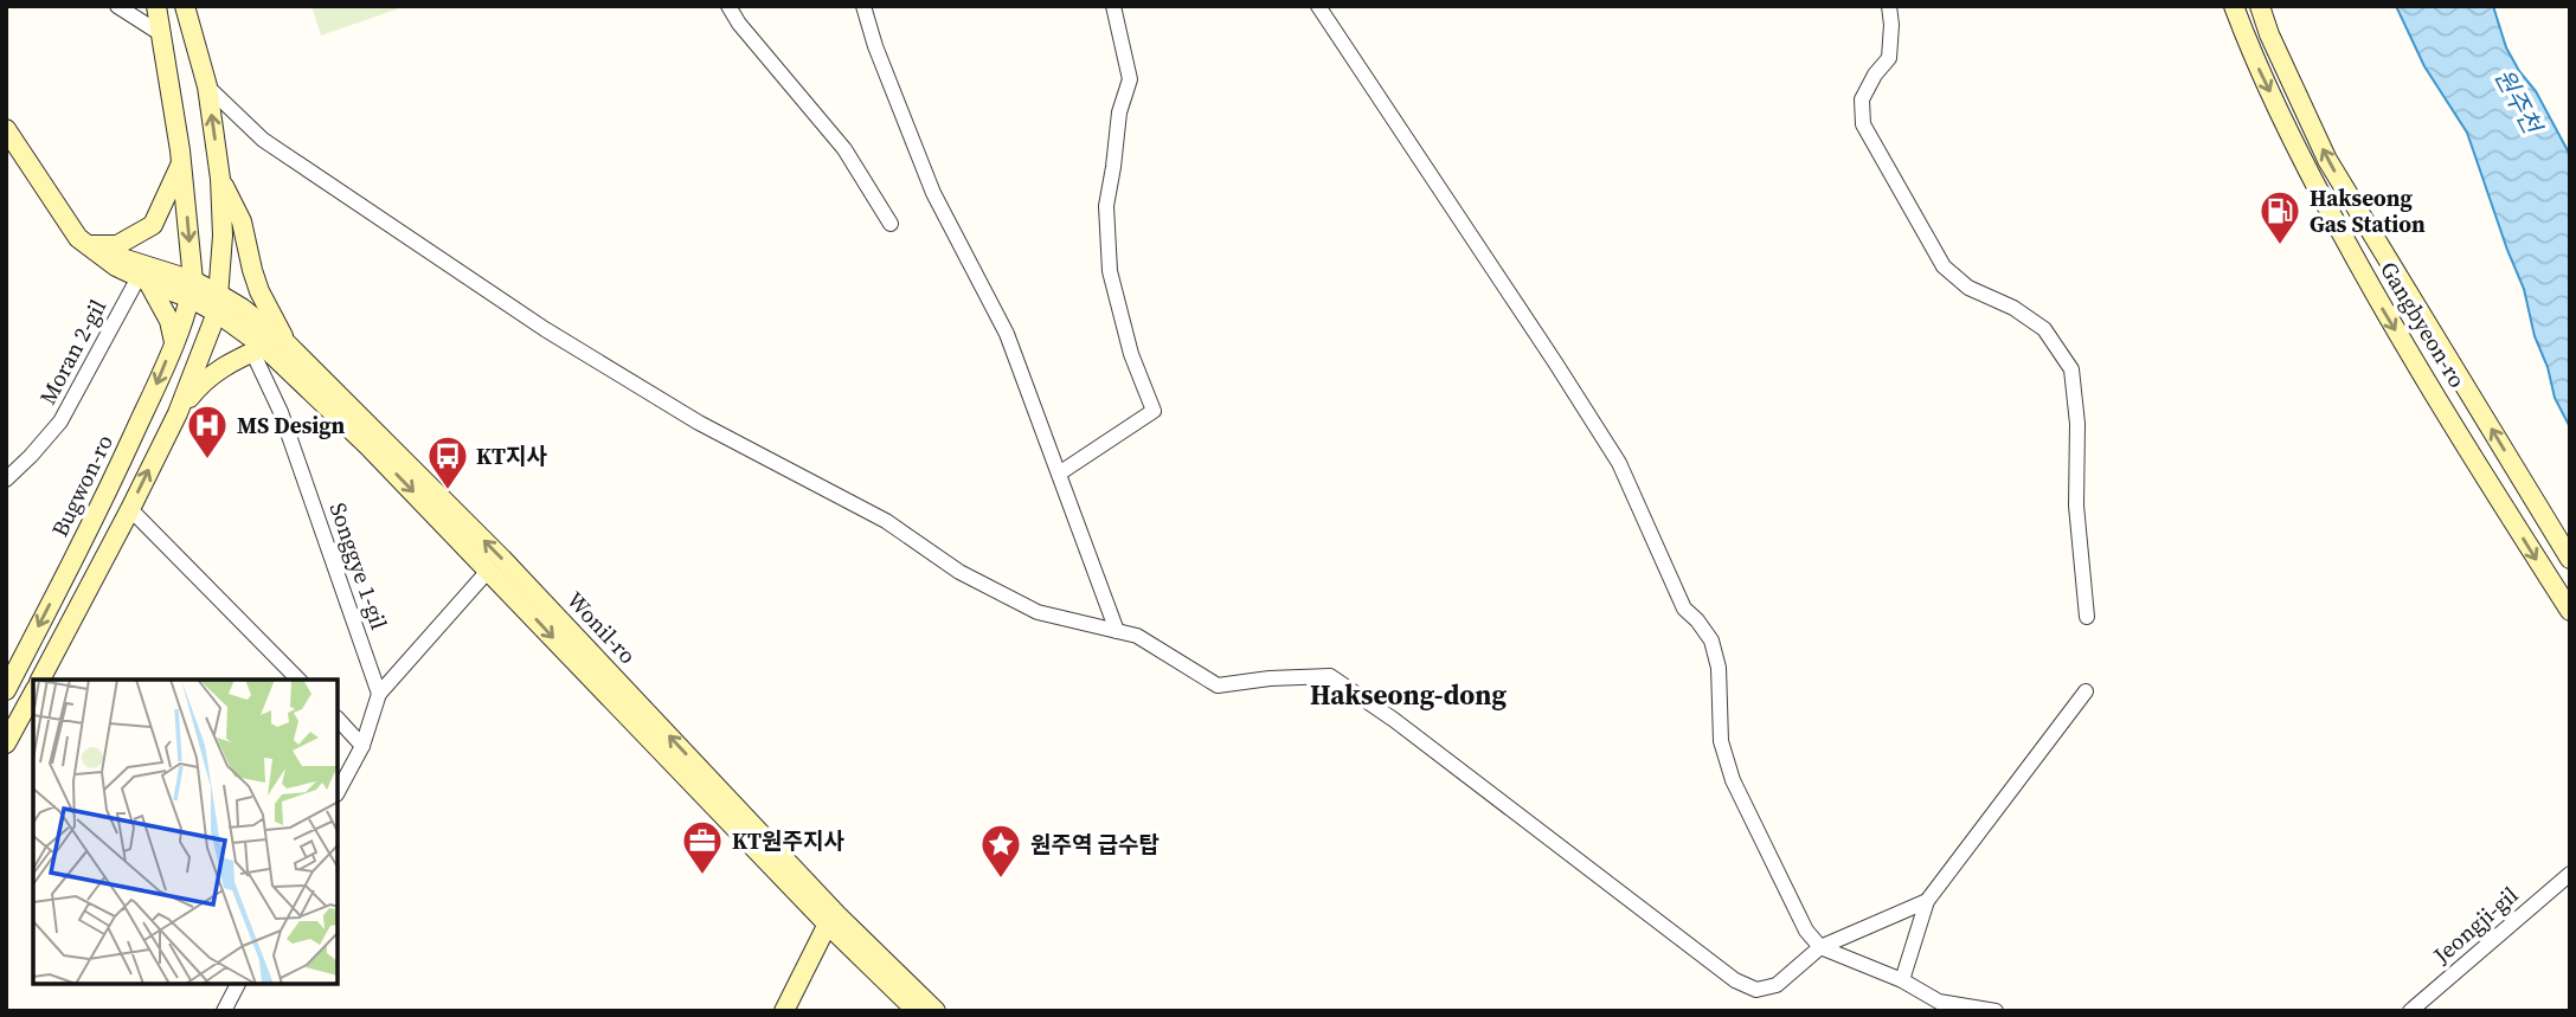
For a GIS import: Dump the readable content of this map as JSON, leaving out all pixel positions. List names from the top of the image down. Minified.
{"streets":{"street":["Gangbyeon-ro","Moran 2-gil","Bugwon-ro","Songgye 1-gil","Wonil-ro","Jeongji-gil"]},"crossings":[["Songgye 1-gil","Wonil-ro"]],"districts":["Hakseong-dong"],"water":["원주천"],"places":{"fuel station":["Hakseong Gas Station"],"hospital":["MS Design"],"bus stop":["KT지사"],"office":["KT원주지사"],"place":["원주역 급수탑"]}}
